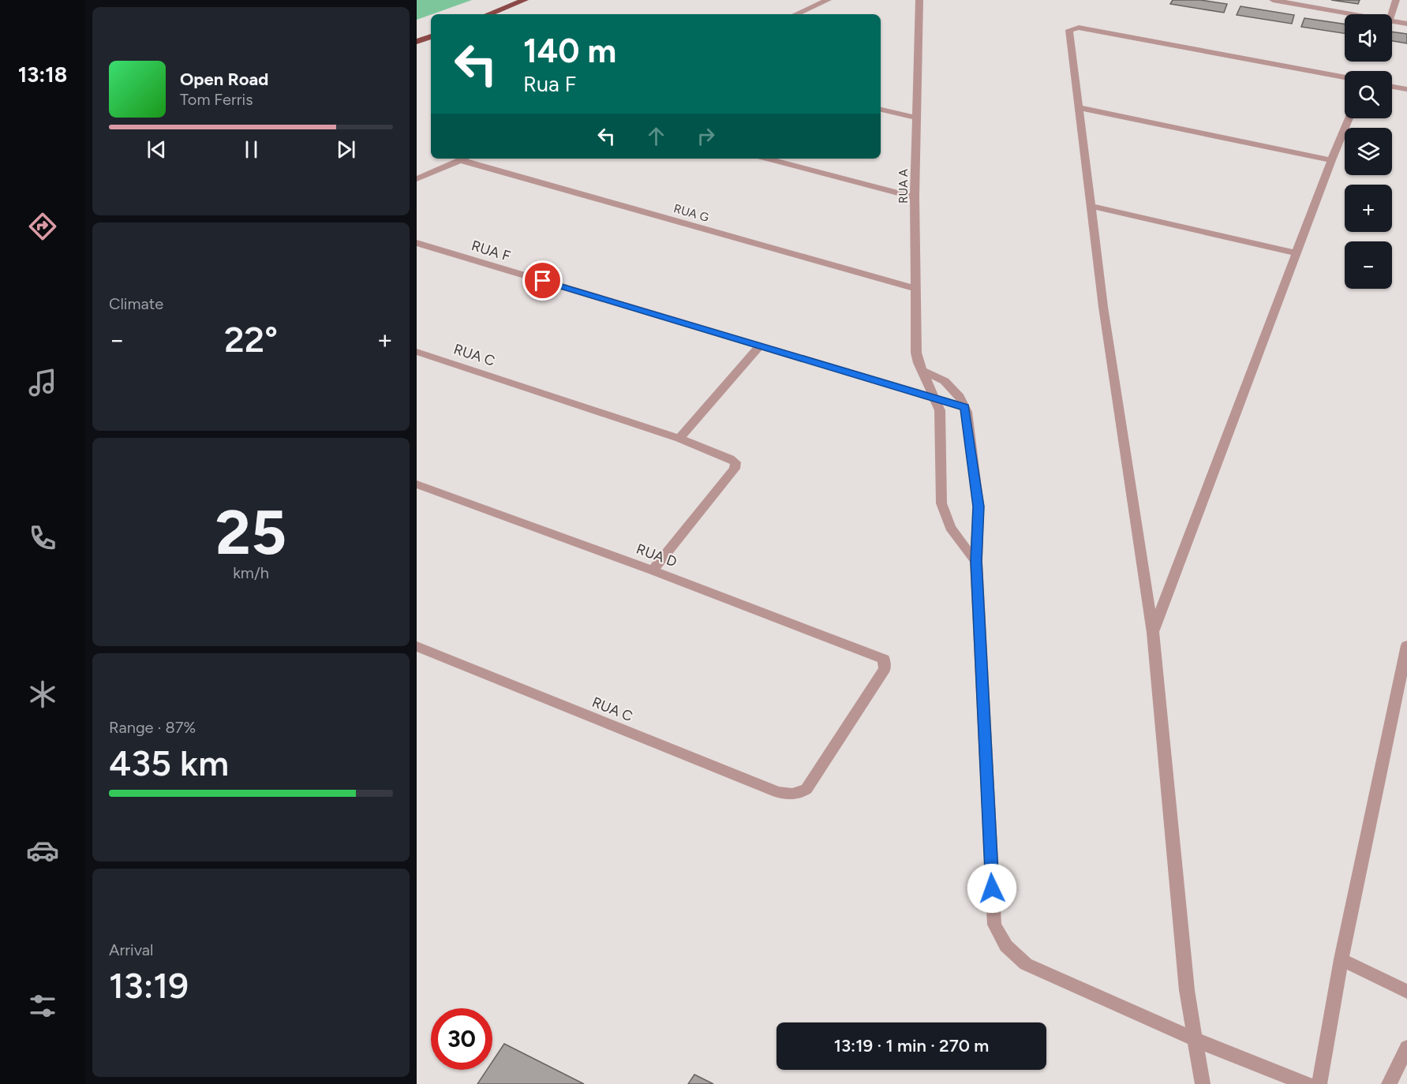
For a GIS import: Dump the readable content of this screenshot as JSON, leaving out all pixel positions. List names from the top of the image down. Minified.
{"streets":{"street":["RUA A","RUA G","RUA F","RUA C","RUA D"]},"crossings":[["RUA A","RUA G"],["RUA A","RUA F"],["RUA C","RUA D"]],"page":{"tabs":"13:18","map_buttons":["+","−"],"turn":["140 m","Rua F"],"song":["Open Road","Tom Ferris"],"tile":["Climate",["25","km/h"],["Range · 87%","435 km"],["Arrival","13:19"]],"heat":["−","22°","+"],"limit":"30","trip":"13:19 · 1 min · 270 m"}}
